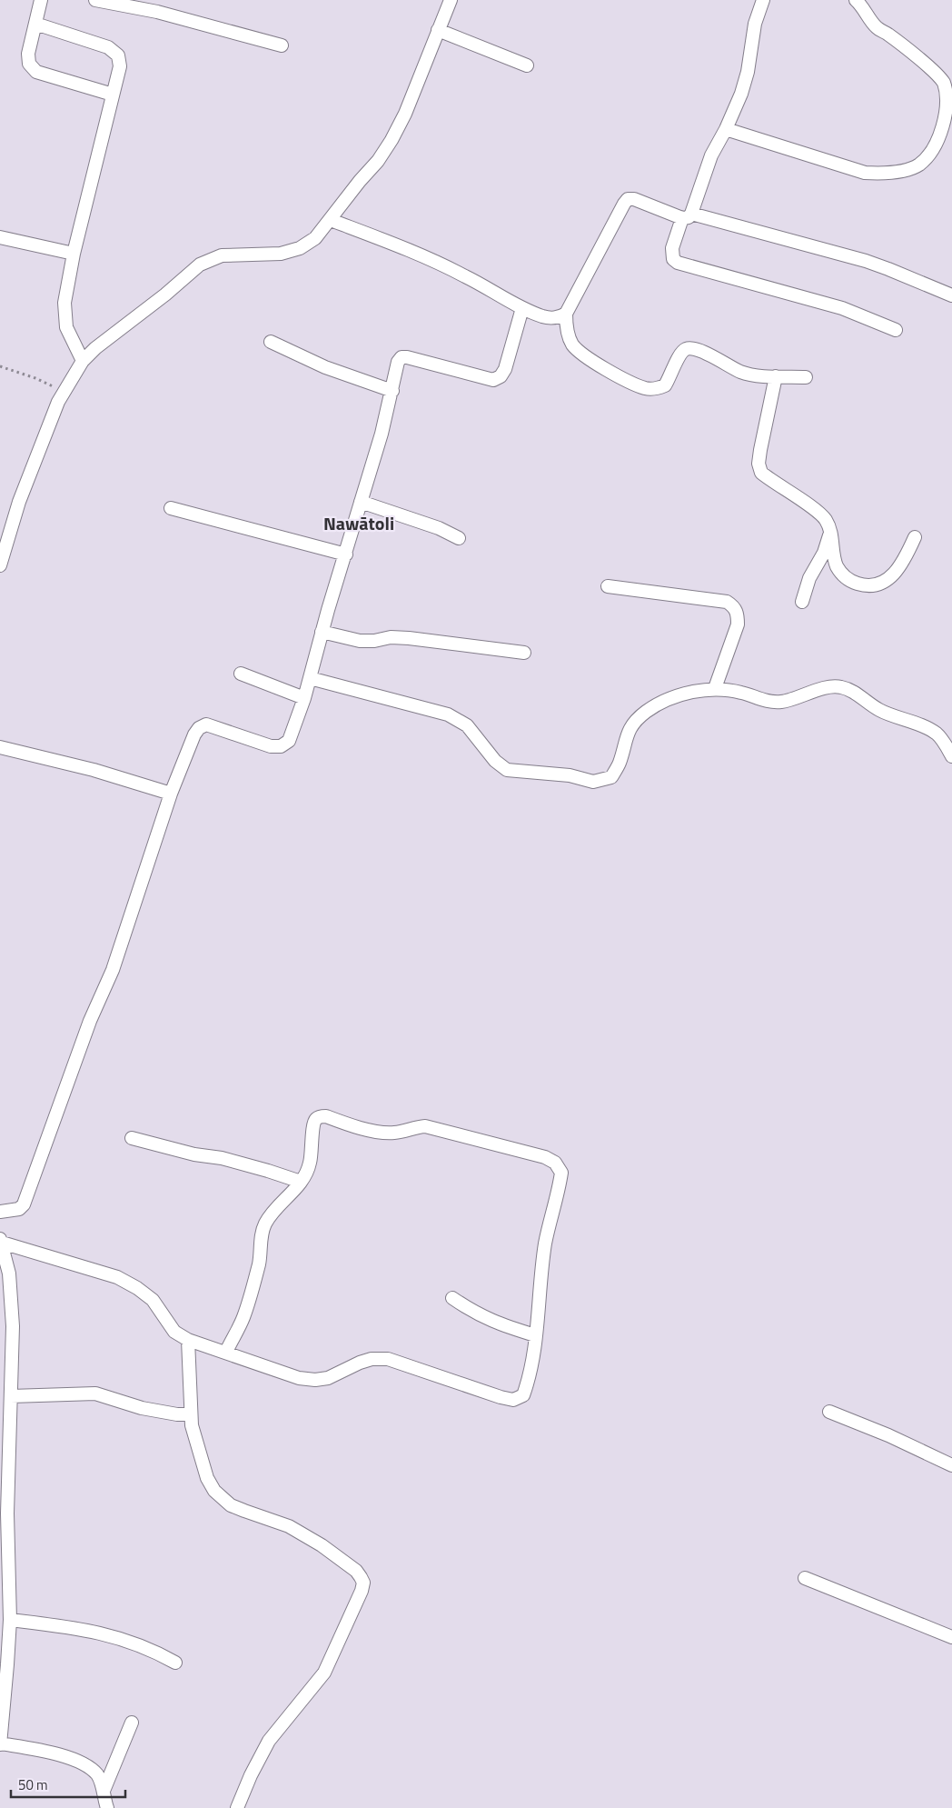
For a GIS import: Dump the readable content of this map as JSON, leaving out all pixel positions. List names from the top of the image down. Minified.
{"districts":["Nawātoli"],"scale_bar":"50 m"}
